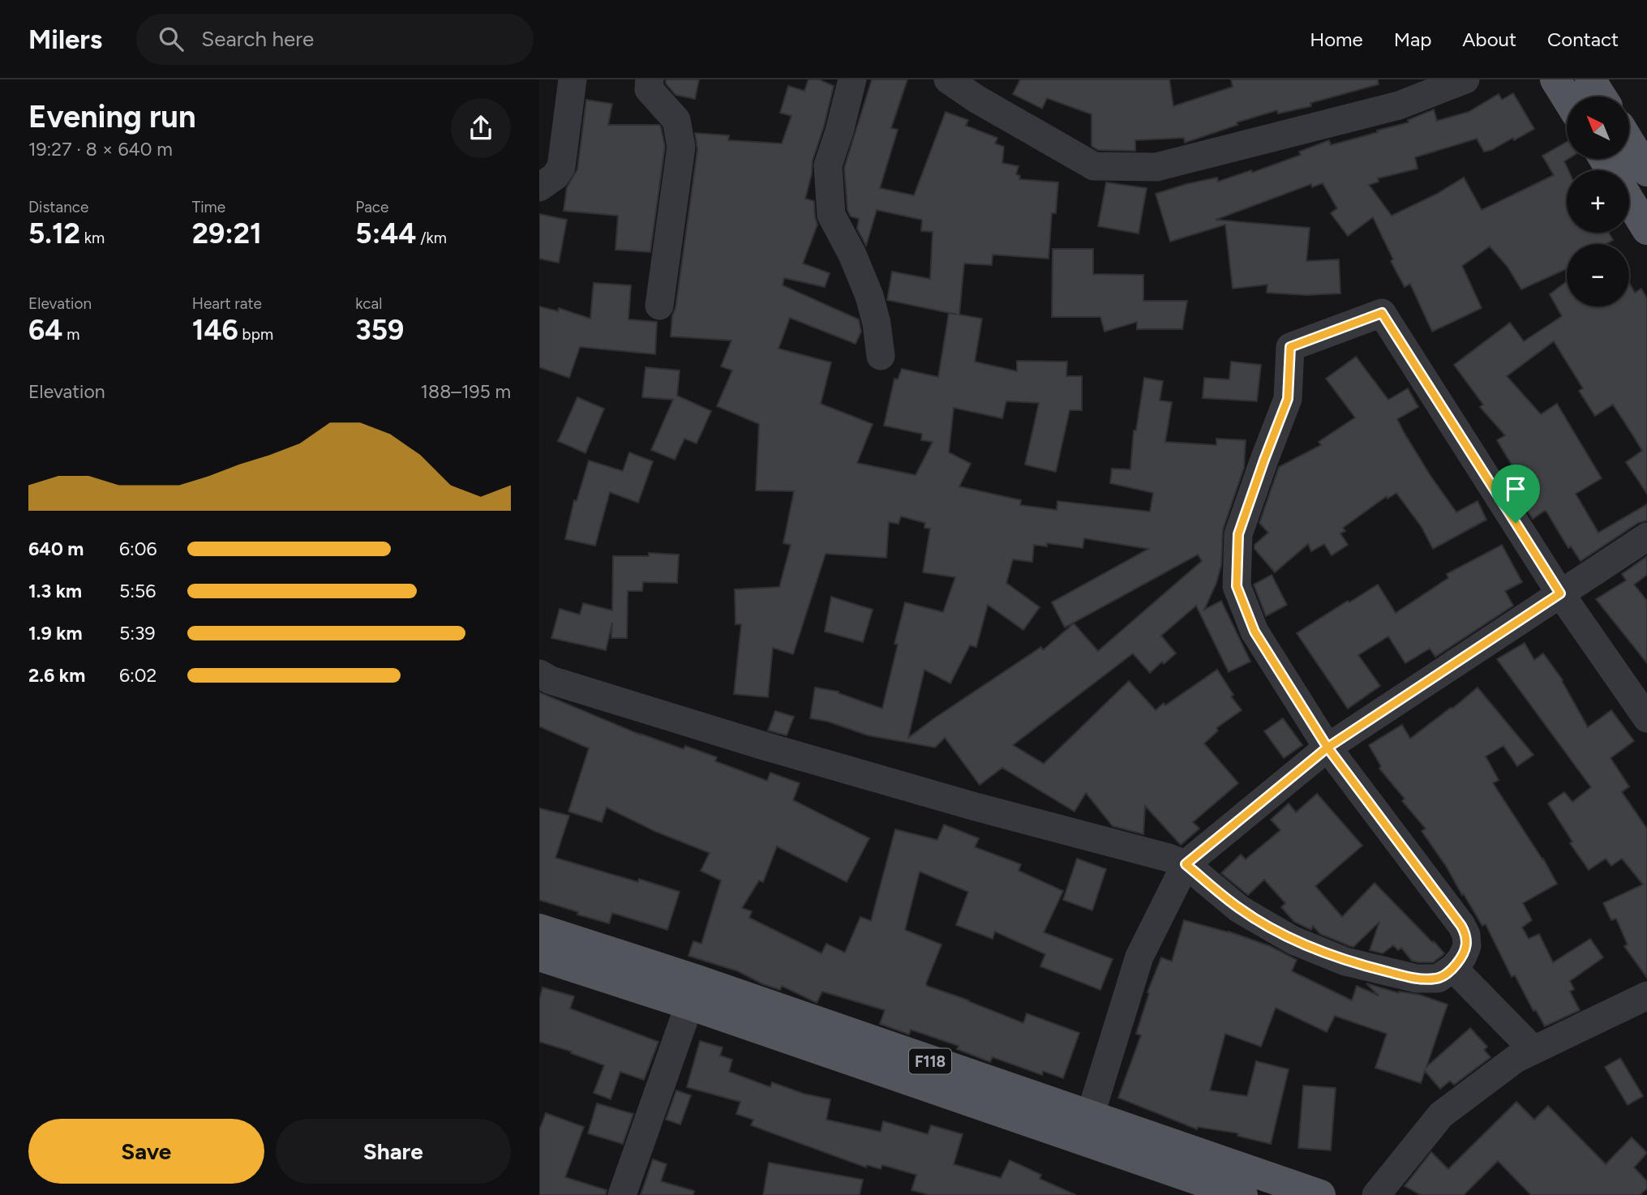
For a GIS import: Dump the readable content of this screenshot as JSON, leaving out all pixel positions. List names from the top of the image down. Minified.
{"streets":{"main road":["F118"]},"north":"top left","page":{"header":"Milers","search":"Search here","nav":["Home","Map","About","Contact"],"heading":["Evening run","19:27 · 8 × 640 m"],"map_buttons":["+","−"],"stats":[["Distance","5.12 km"],["Time","29:21"],["Pace","5:44 /km"],["Elevation","64 m"],["Heart rate","146 bpm"],["kcal","359"]],"chart":["Elevation","188–195 m"],"list":[{"name":"640 m","note":"6:06"},{"name":"1.3 km","note":"5:56"},{"name":"1.9 km","note":"5:39"},{"name":"2.6 km","note":"6:02"}],"buttons":["Save","Share"]}}
